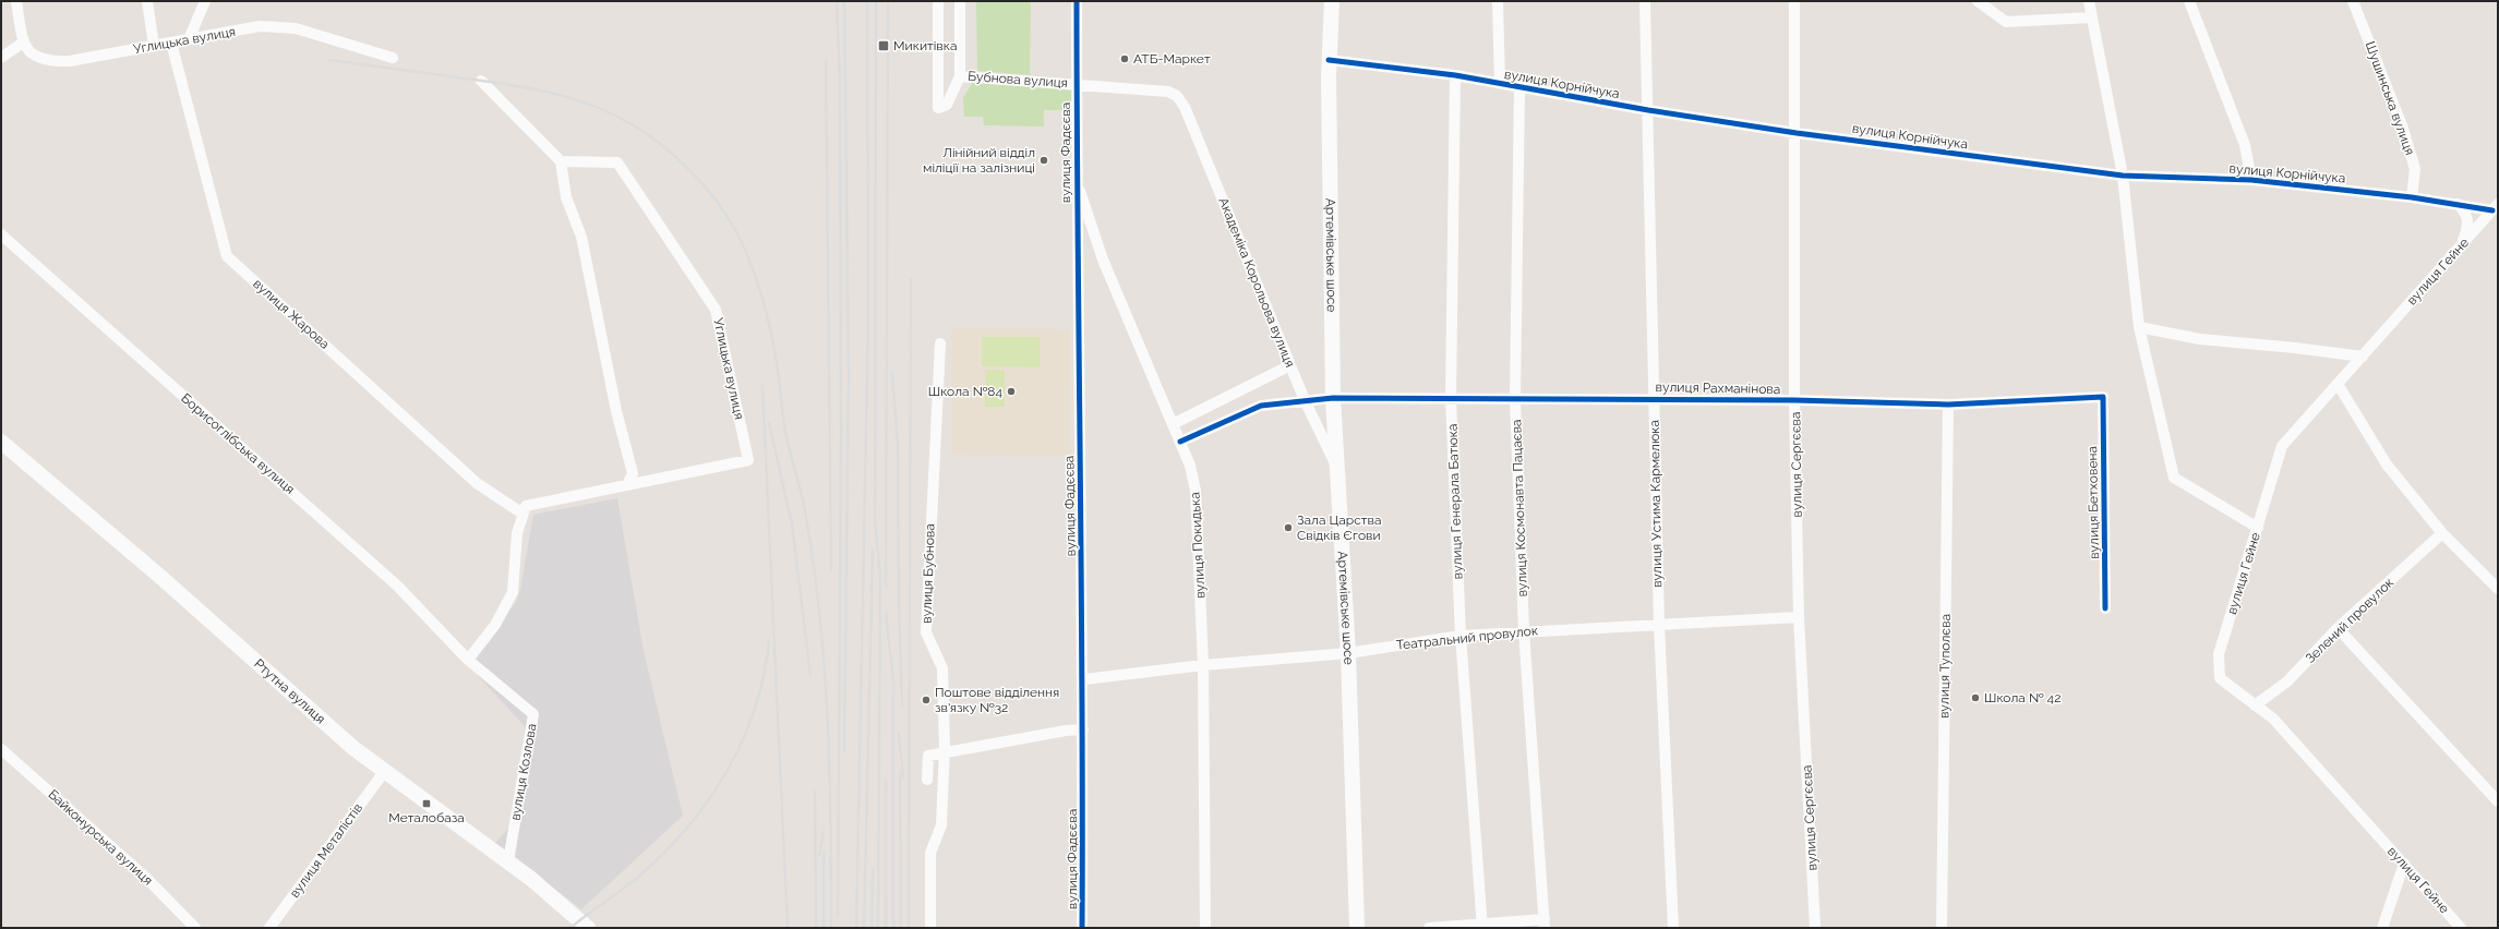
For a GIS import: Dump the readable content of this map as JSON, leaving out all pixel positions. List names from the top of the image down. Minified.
{"streets":{"main road":["Артемівське шосе","Ртутна вулиця"],"street":["Углицька вулиця","Бубнова вулиця","вулиця Корнійчука","Шушинська вулиця","вулиця Фадєєва","вулиця Гейне","Академіка Корольова вулиця","вулиця Жарова","вулиця Рахманінова","Борисоглібська вулиця","вулиця Сергєєва","вулиця Генерала Батюка","вулиця Бетховена","вулиця Устима Кармелюка","вулиця Космонавта Пацаєва","вулиця Покидька","вулиця Бубнова","Зелений провулок","Театральний провулок","вулиця Туполєва","вулиця Козлова","Байконурська вулиця","вулиця Металістів"]},"crossings":[["Углицька вулиця","вулиця Жарова"],["Бубнова вулиця","вулиця Фадєєва"],["Бубнова вулиця","Академіка Корольова вулиця"],["вулиця Корнійчука","Шушинська вулиця"],["вулиця Корнійчука","Артемівське шосе"],["вулиця Корнійчука","вулиця Гейне"],["вулиця Корнійчука","вулиця Сергєєва"],["вулиця Корнійчука","вулиця Генерала Батюка"],["вулиця Корнійчука","вулиця Устима Кармелюка"],["вулиця Корнійчука","вулиця Космонавта Пацаєва"],["вулиця Фадєєва","вулиця Покидька"],["вулиця Фадєєва","Театральний провулок"],["Артемівське шосе","Академіка Корольова вулиця"],["Артемівське шосе","вулиця Рахманінова"],["Артемівське шосе","Театральний провулок"],["вулиця Гейне","Зелений провулок"],["Академіка Корольова вулиця","вулиця Рахманінова"],["вулиця Рахманінова","вулиця Сергєєва"],["вулиця Рахманінова","вулиця Генерала Батюка"],["вулиця Рахманінова","вулиця Бетховена"],["вулиця Рахманінова","вулиця Устима Кармелюка"],["вулиця Рахманінова","вулиця Космонавта Пацаєва"],["вулиця Рахманінова","вулиця Покидька"],["вулиця Рахманінова","вулиця Туполєва"],["Борисоглібська вулиця","вулиця Козлова"],["вулиця Сергєєва","Театральний провулок"],["вулиця Генерала Батюка","Театральний провулок"],["вулиця Устима Кармелюка","Театральний провулок"],["вулиця Космонавта Пацаєва","Театральний провулок"],["вулиця Покидька","Театральний провулок"],["Ртутна вулиця","вулиця Козлова"],["Ртутна вулиця","вулиця Металістів"]],"places":{"transit":["Микитівка","Металобаза"],"other":["АТБ-Маркет","Лінійний відділ міліції на залізниці","Школа №84","Зала Царства Свідків Єгови","Школа № 42","Поштове відділення зв'язку №32"]}}
